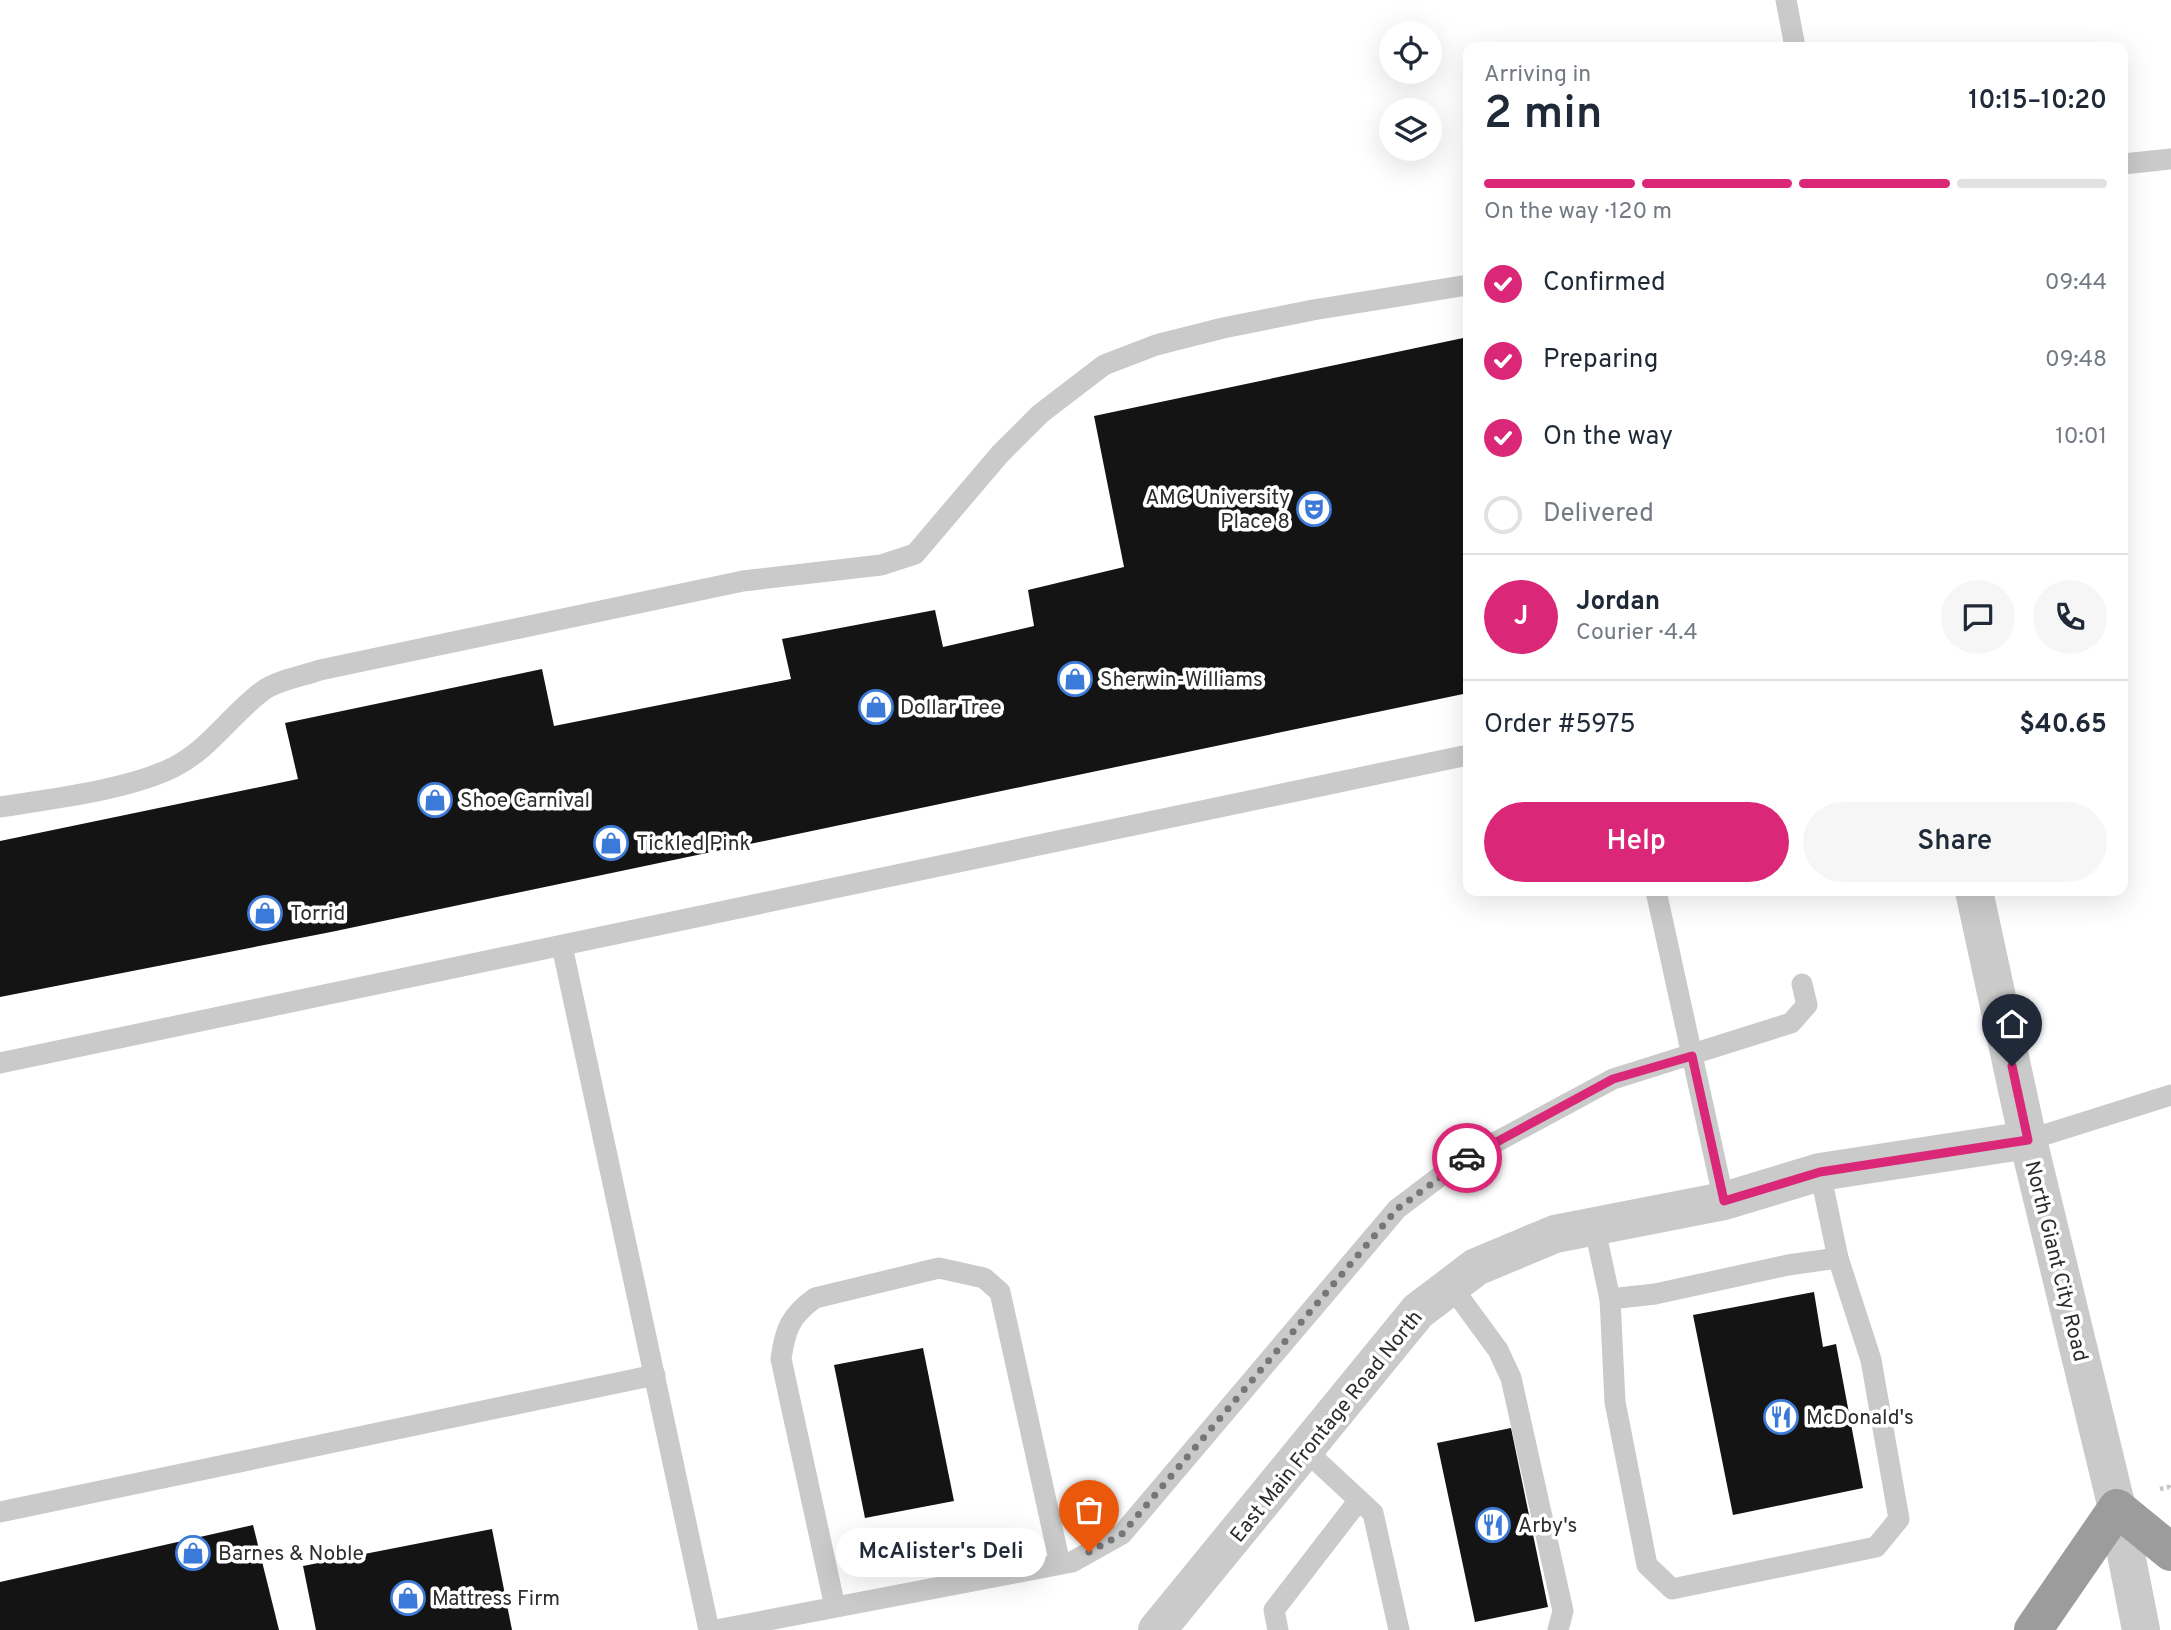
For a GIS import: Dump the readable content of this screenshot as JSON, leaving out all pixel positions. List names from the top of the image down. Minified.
{"streets":{"street":["North Giant City Road","East Main Frontage Road North"]},"crossings":[["North Giant City Road","East Main Frontage Road North"]],"places":{"theatre":["AMC University Place 8"],"shop":["Sherwin-Williams","Dollar Tree","Shoe Carnival","Tickled Pink","Torrid","Barnes & Noble","Mattress Firm"],"restaurant":["McDonald's","Arby's"],"other":["McAlister's Deli"]},"page":{"heading":["2 min","Arriving in","10:15–10:20"],"panel":["Jordan","Courier · 4.4","Order #5975","$40.65"],"bar":"On the way · 120 m","list":[["Confirmed","09:44"],["Preparing","09:48"],["On the way","10:01"],"Delivered"],"round":"J","buttons":["Help","Share"],"bubble":"McAlister's Deli"}}
